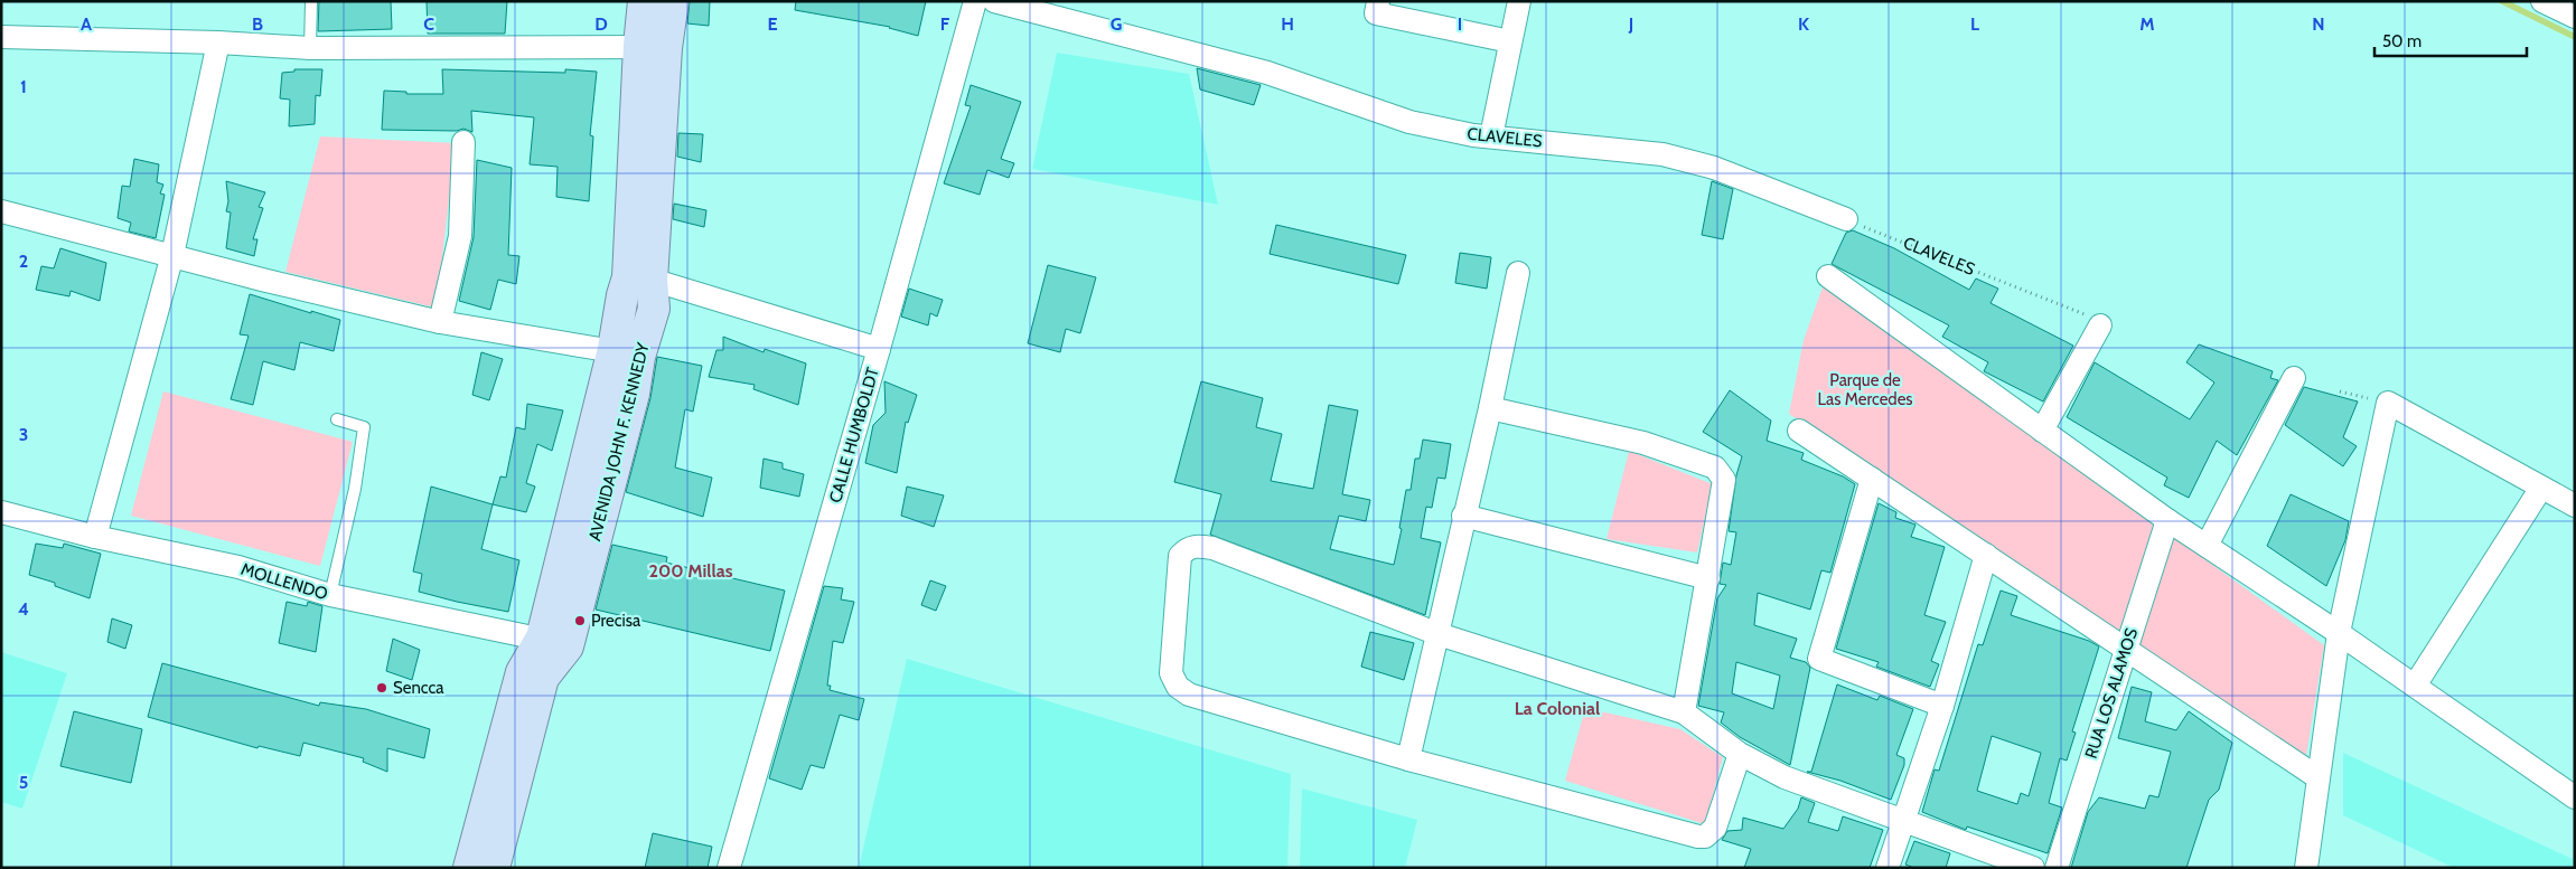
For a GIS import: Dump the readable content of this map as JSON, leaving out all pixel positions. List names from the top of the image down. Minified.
{"streets":{"main road":["AVENIDA JOHN F. KENNEDY"],"street":["CLAVELES","CALLE HUMBOLDT","MOLLENDO","RUA LOS ALAMOS"]},"crossings":[["AVENIDA JOHN F. KENNEDY","MOLLENDO"]],"districts":["200 Millas","La Colonial"],"parks":["Parque de Las Mercedes"],"places":["Precisa","Sencca"],"scale_bar":"50 m","grid":{"columns":["A","B","C","D","E","F","G","H","I","J","K","L","M","N"],"rows":["1","2","3","4","5"]}}
